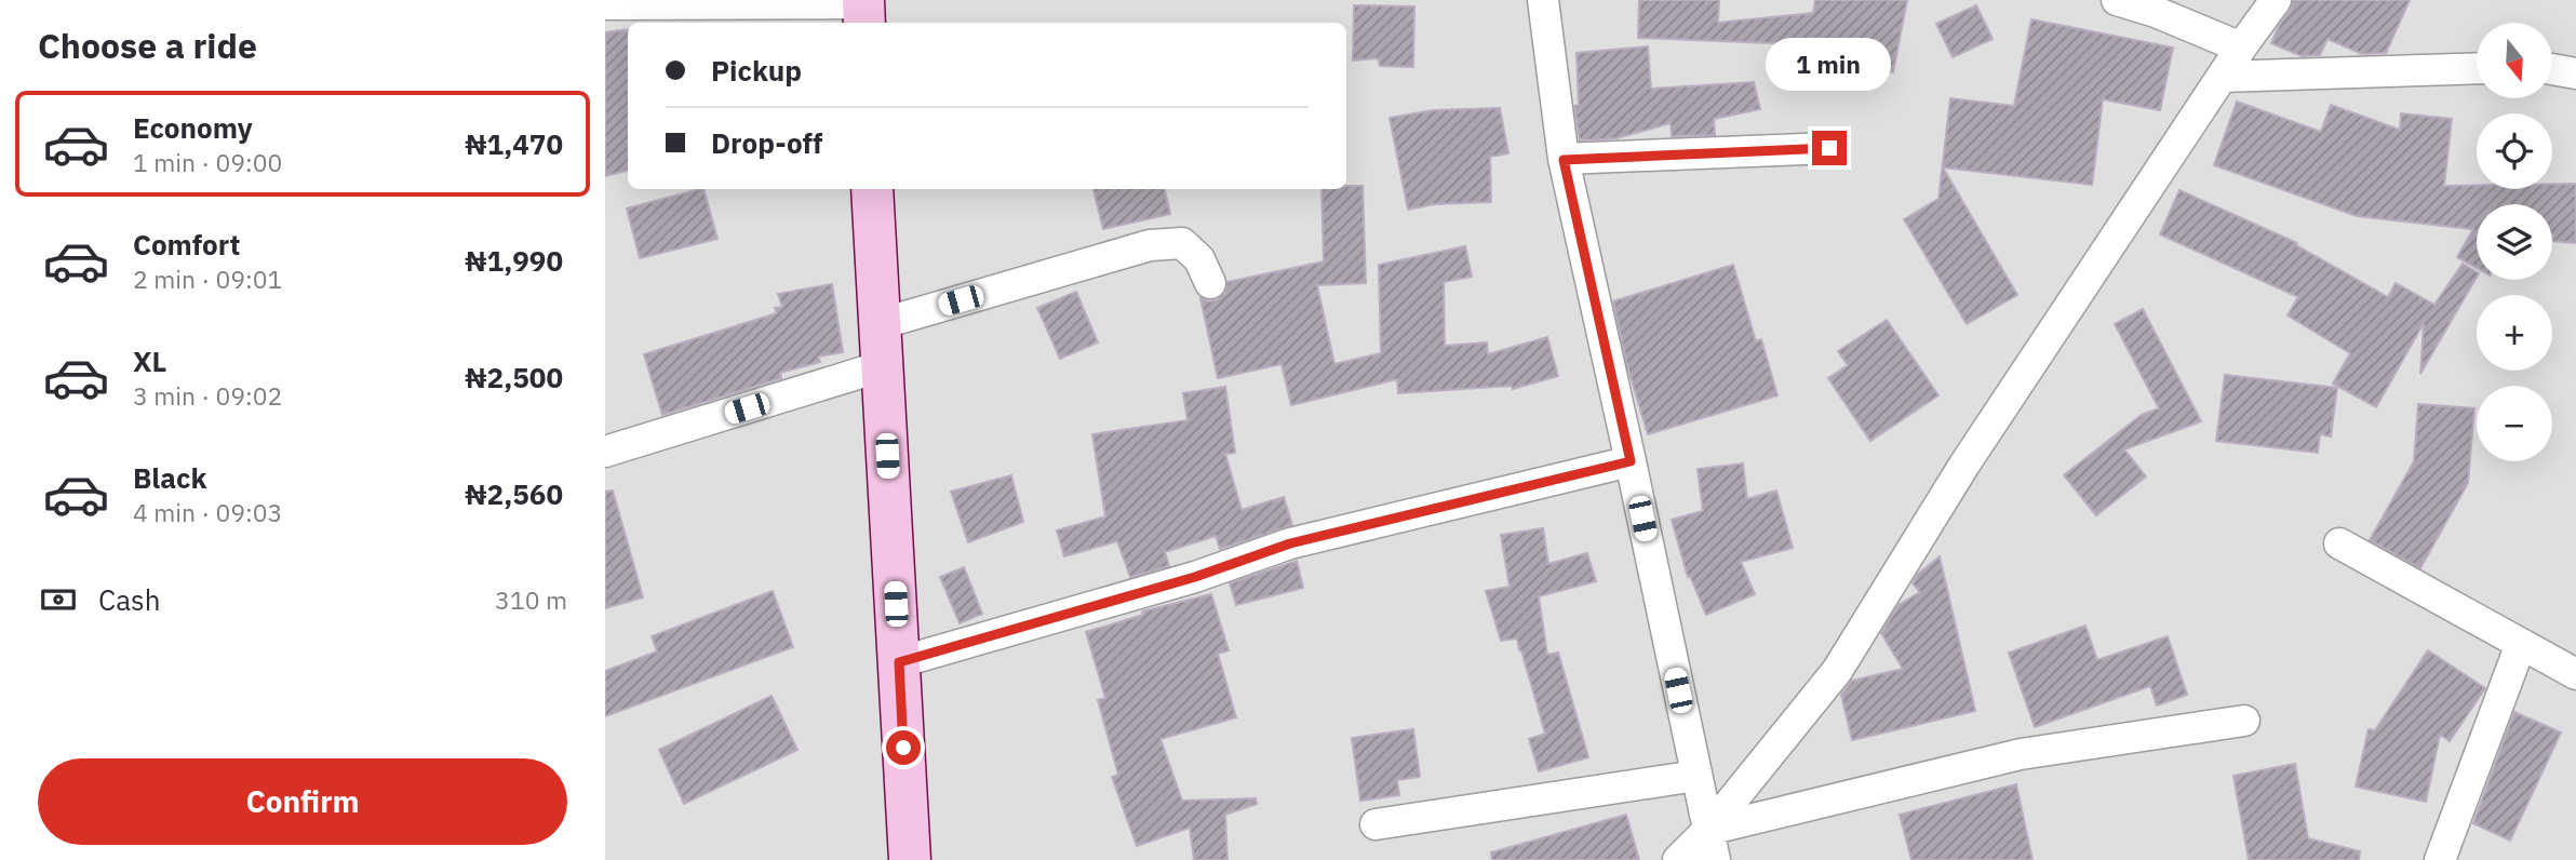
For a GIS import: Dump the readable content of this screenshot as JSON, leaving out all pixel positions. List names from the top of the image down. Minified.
{"north":"bottom","page":{"heading":"Choose a ride","map_buttons":["+","−"],"banner":["Pickup","Drop-off"],"bubble":"1 min","list":[{"name":"Economy","note":"1 min · 09:00","value":"₦1,470"},{"name":"Comfort","note":"2 min · 09:01","value":"₦1,990"},{"name":"XL","note":"3 min · 09:02","value":"₦2,500"},{"name":"Black","note":"4 min · 09:03","value":"₦2,560"}],"pay":["Cash","310 m"],"buttons":"Confirm"}}
